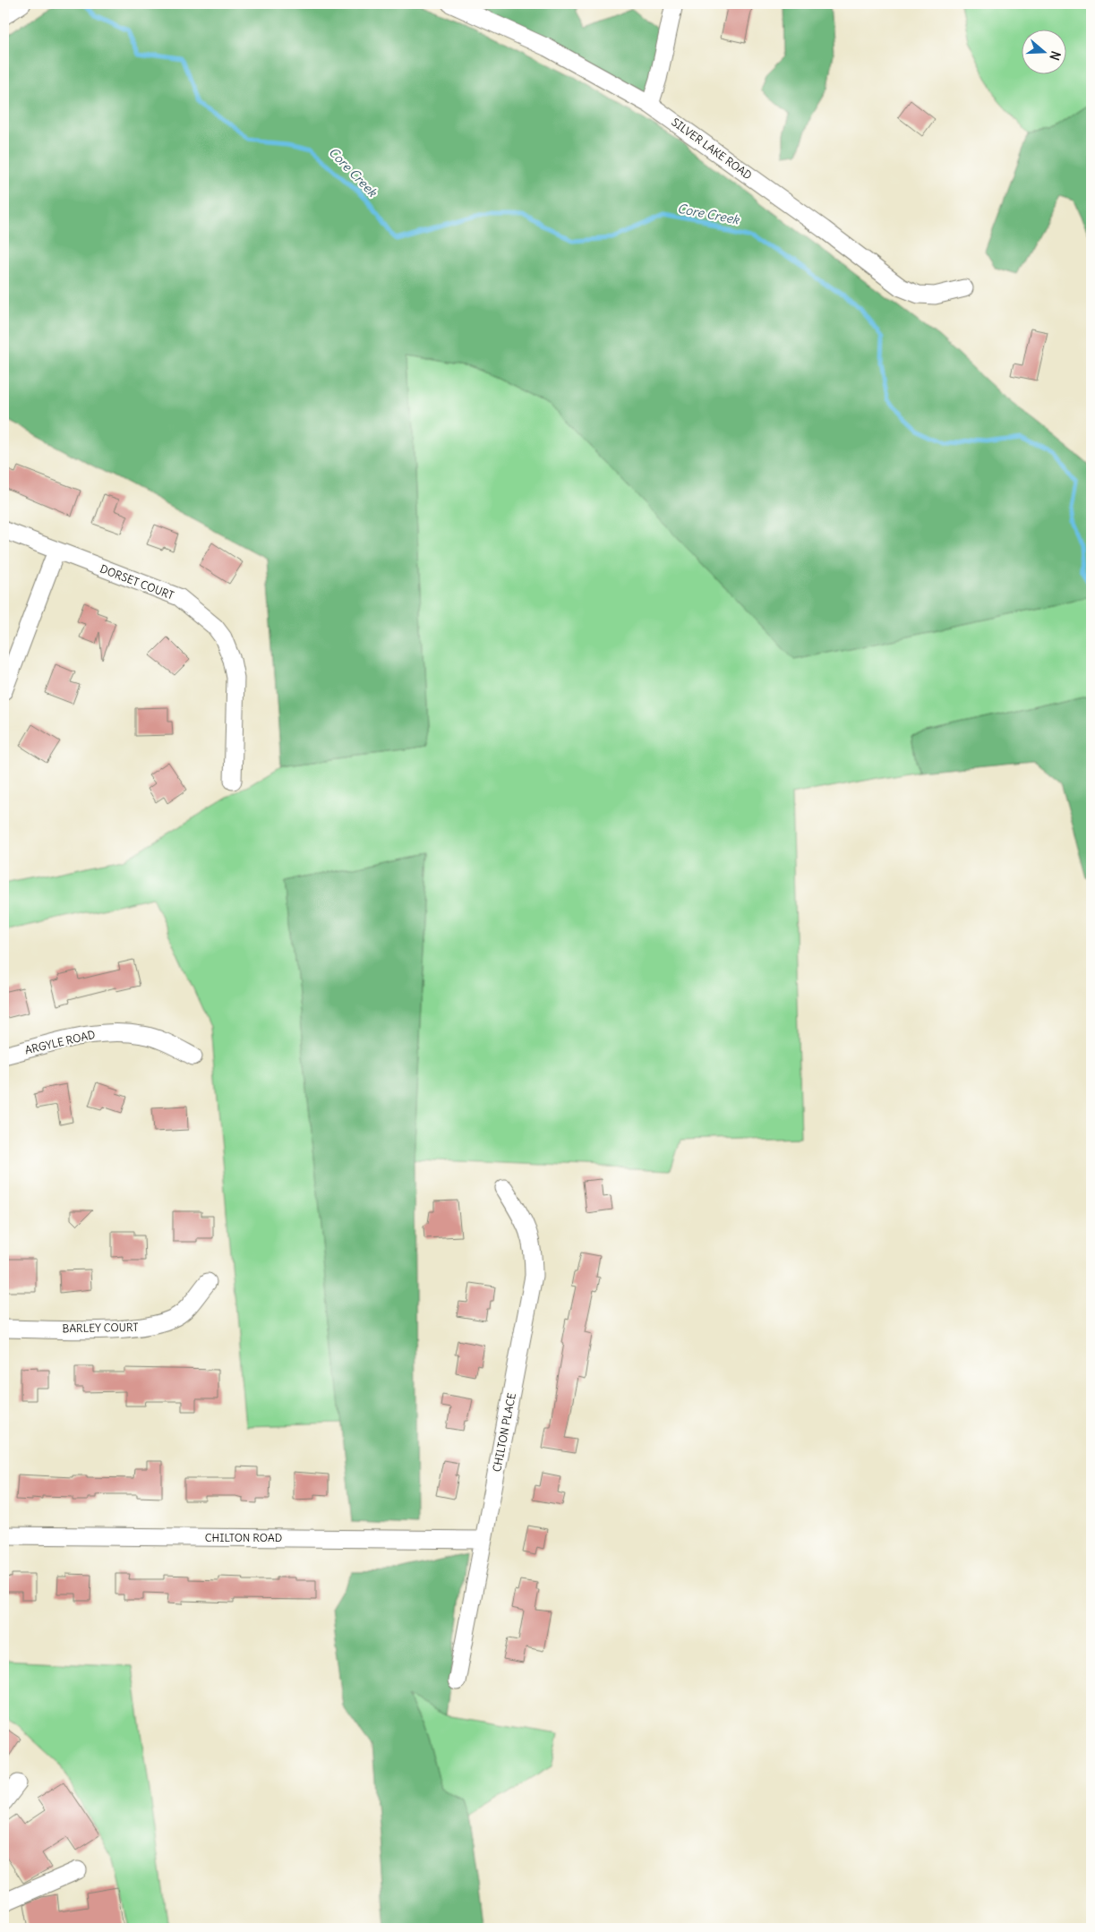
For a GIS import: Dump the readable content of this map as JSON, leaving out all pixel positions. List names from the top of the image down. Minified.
{"streets":{"street":["SILVER LAKE ROAD","DORSET COURT","ARGYLE ROAD","BARLEY COURT","CHILTON PLACE","CHILTON ROAD"]},"crossings":[["CHILTON PLACE","CHILTON ROAD"]],"water":["Core Creek"],"north":"right"}
